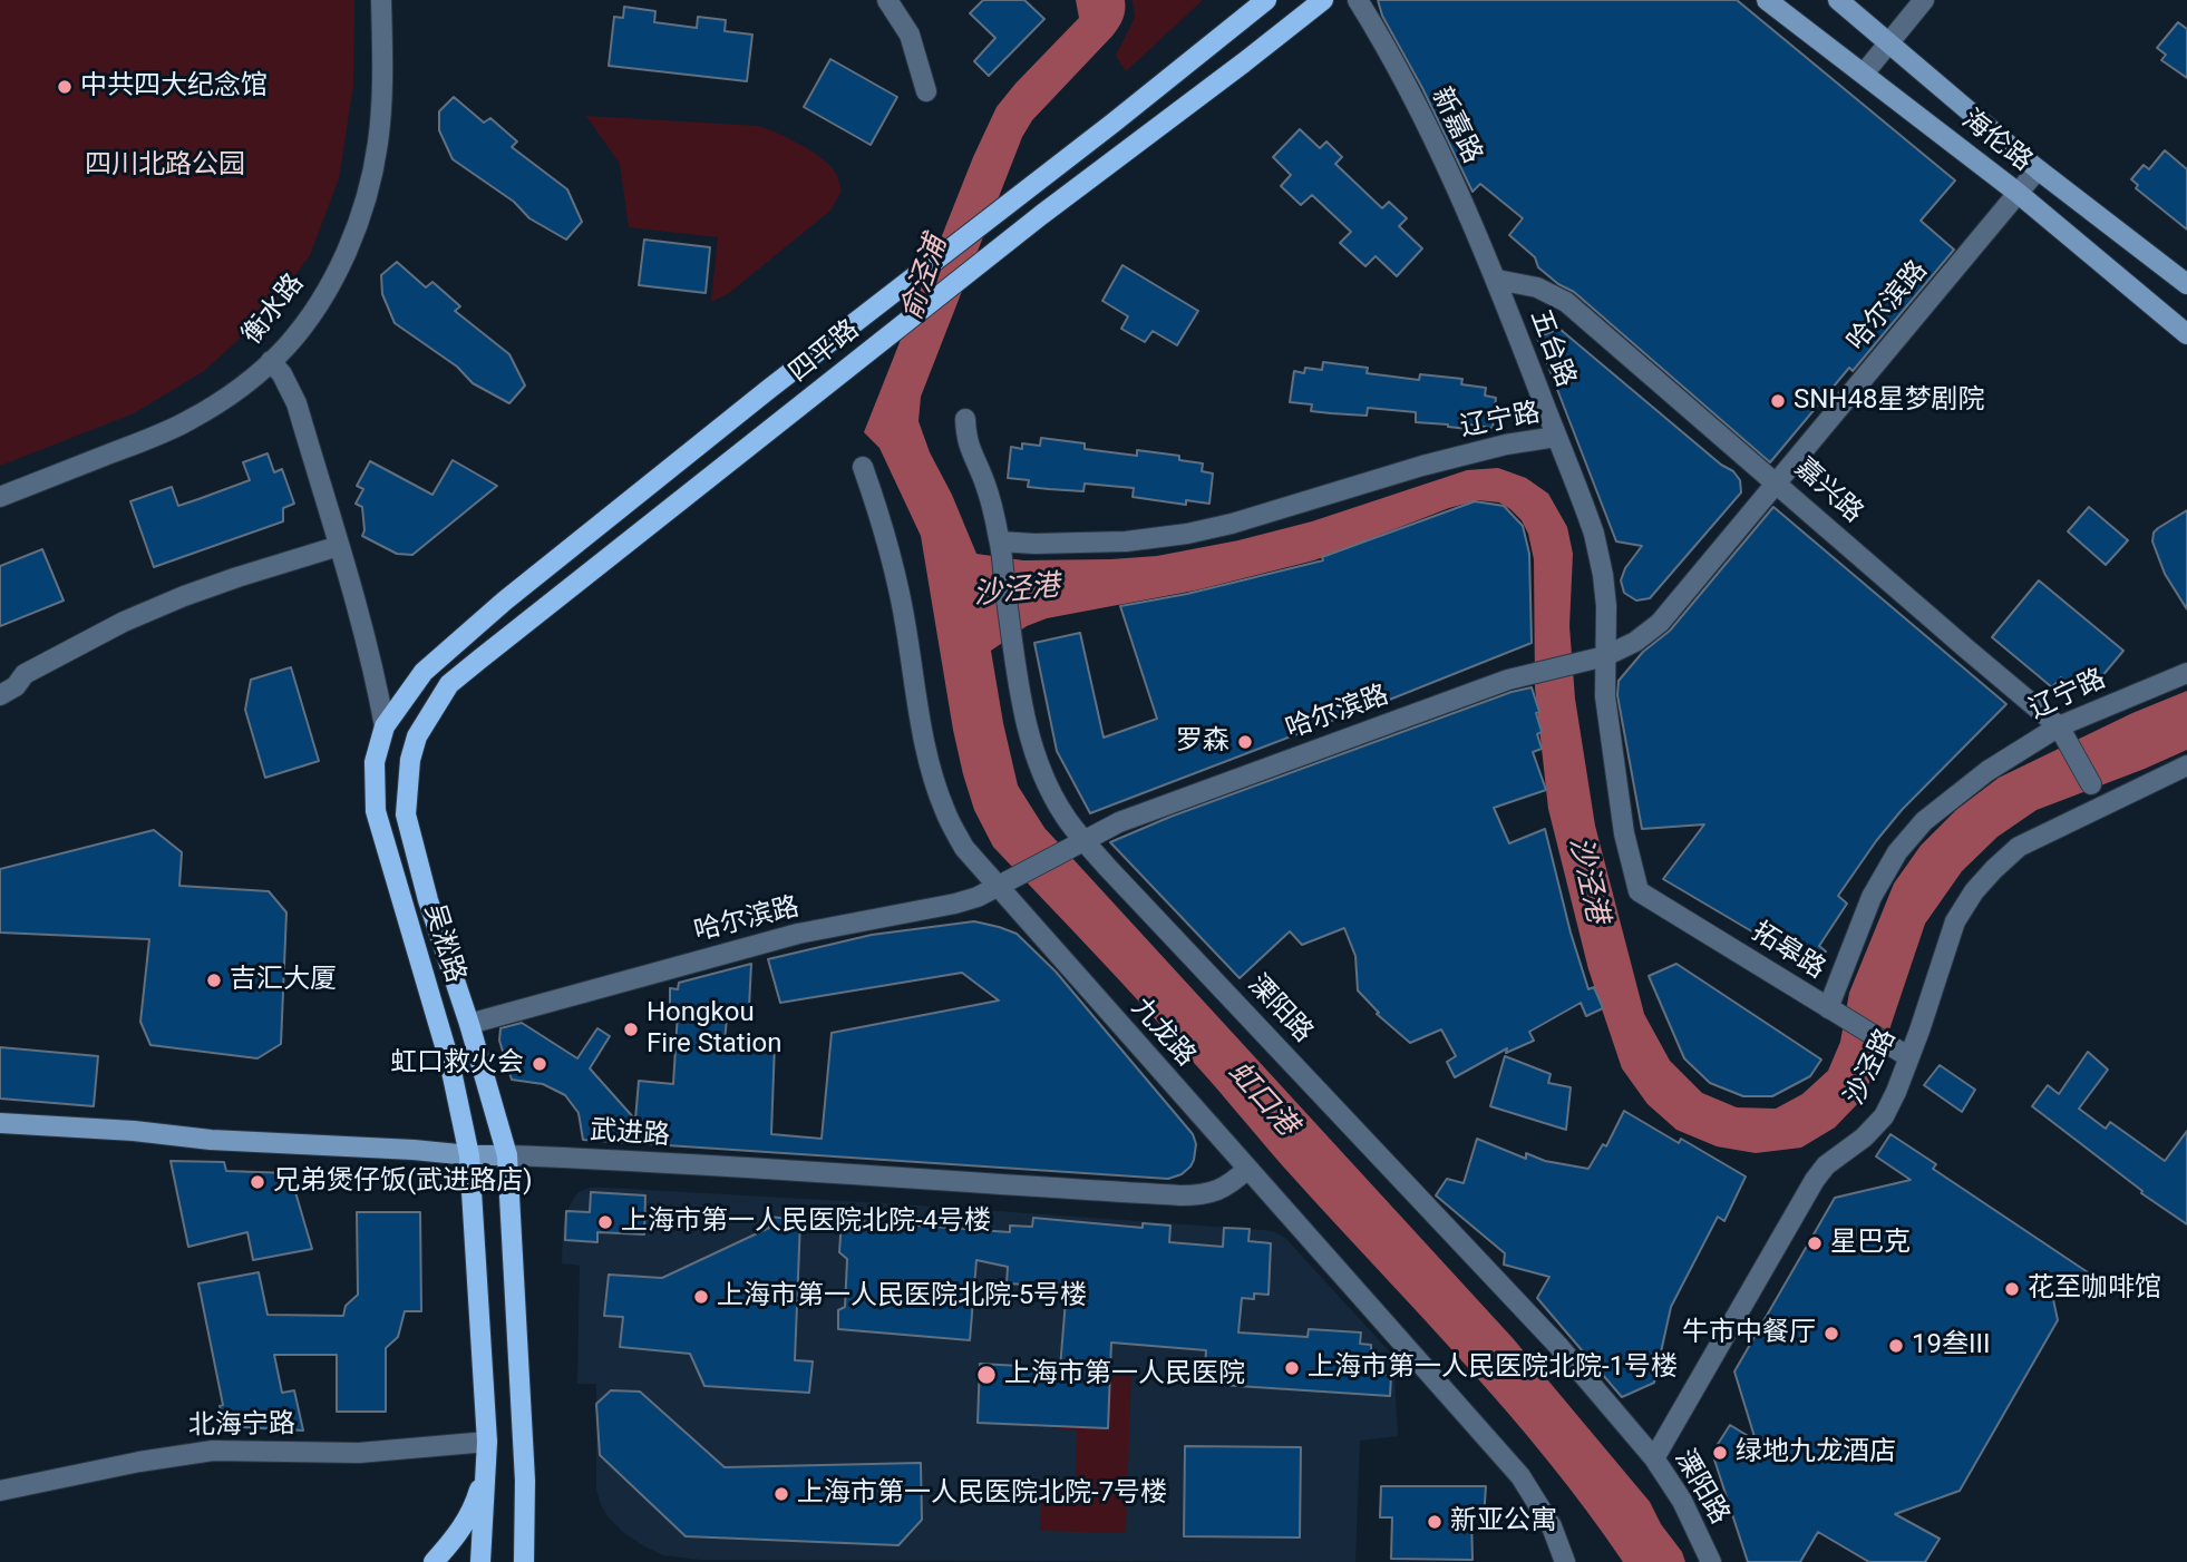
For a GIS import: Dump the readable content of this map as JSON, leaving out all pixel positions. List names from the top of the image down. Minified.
{"streets":{"main road":["海伦路","四平路","吴淞路","武进路"],"street":["新嘉路","哈尔滨路","衡水路","五台路","辽宁路","嘉兴路","拓皋路","溧阳路","九龙路","沙泾路","北海宁路"]},"crossings":[["新嘉路","五台路"],["新嘉路","嘉兴路"],["海伦路","哈尔滨路"],["哈尔滨路","辽宁路"],["哈尔滨路","嘉兴路"],["哈尔滨路","吴淞路"],["哈尔滨路","溧阳路"],["哈尔滨路","九龙路"],["衡水路","吴淞路"],["五台路","辽宁路"],["五台路","嘉兴路"],["四平路","吴淞路"],["辽宁路","嘉兴路"],["辽宁路","拓皋路"],["辽宁路","溧阳路"],["吴淞路","武进路"],["吴淞路","北海宁路"],["拓皋路","沙泾路"],["溧阳路","沙泾路"],["九龙路","武进路"]],"water":["俞泾浦","沙泾港","虹口港"],"parks":["四川北路公园"],"places":["中共四大纪念馆","SNH48星梦剧院","罗森","吉汇大厦","Hongkou Fire Station","虹口救火会","兄弟煲仔饭(武进路店)","上海市第一人民医院北院-4号楼","星巴克","花至咖啡馆","上海市第一人民医院北院-5号楼","牛市中餐厅","19叁III","上海市第一人民医院北院-1号楼","上海市第一人民医院","绿地九龙酒店","上海市第一人民医院北院-7号楼","新亚公寓"]}
